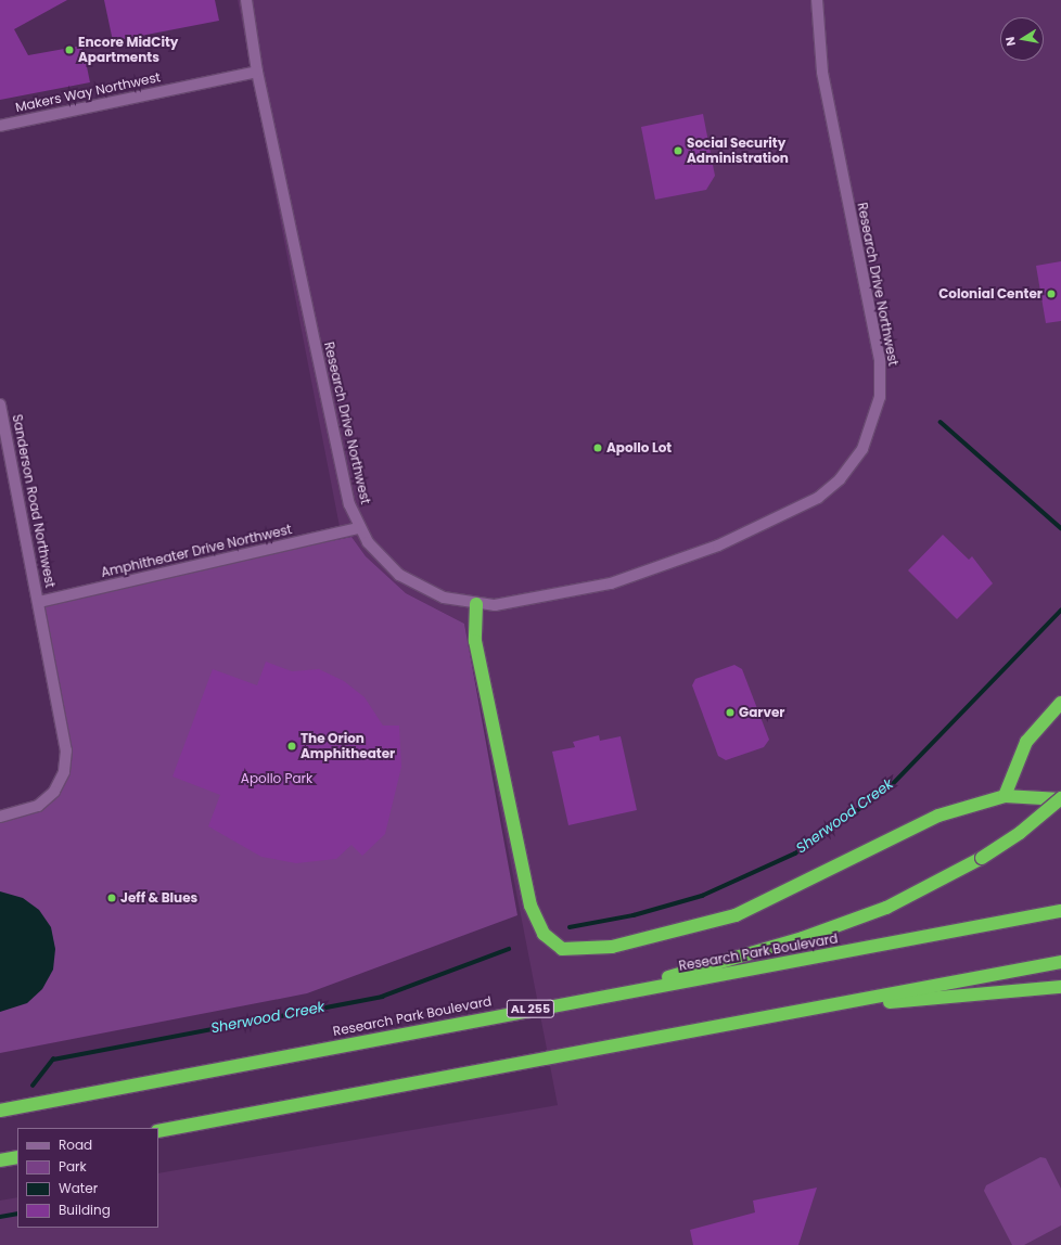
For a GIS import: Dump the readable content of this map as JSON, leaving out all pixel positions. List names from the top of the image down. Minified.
{"streets":{"highway":["Research Park Boulevard","AL 255"],"street":["Makers Way Northwest","Research Drive Northwest","Sanderson Road Northwest","Amphitheater Drive Northwest"]},"crossings":[["Makers Way Northwest","Research Drive Northwest"],["Research Drive Northwest","Amphitheater Drive Northwest"],["Sanderson Road Northwest","Amphitheater Drive Northwest"]],"water":["Sherwood Creek"],"parks":["Apollo Park"],"places":["Encore MidCity Apartments","Social Security Administration","Colonial Center","Apollo Lot","Garver","The Orion Amphitheater","Jeff & Blues"],"legend":["Road","Park","Water","Building"],"north":"left"}
